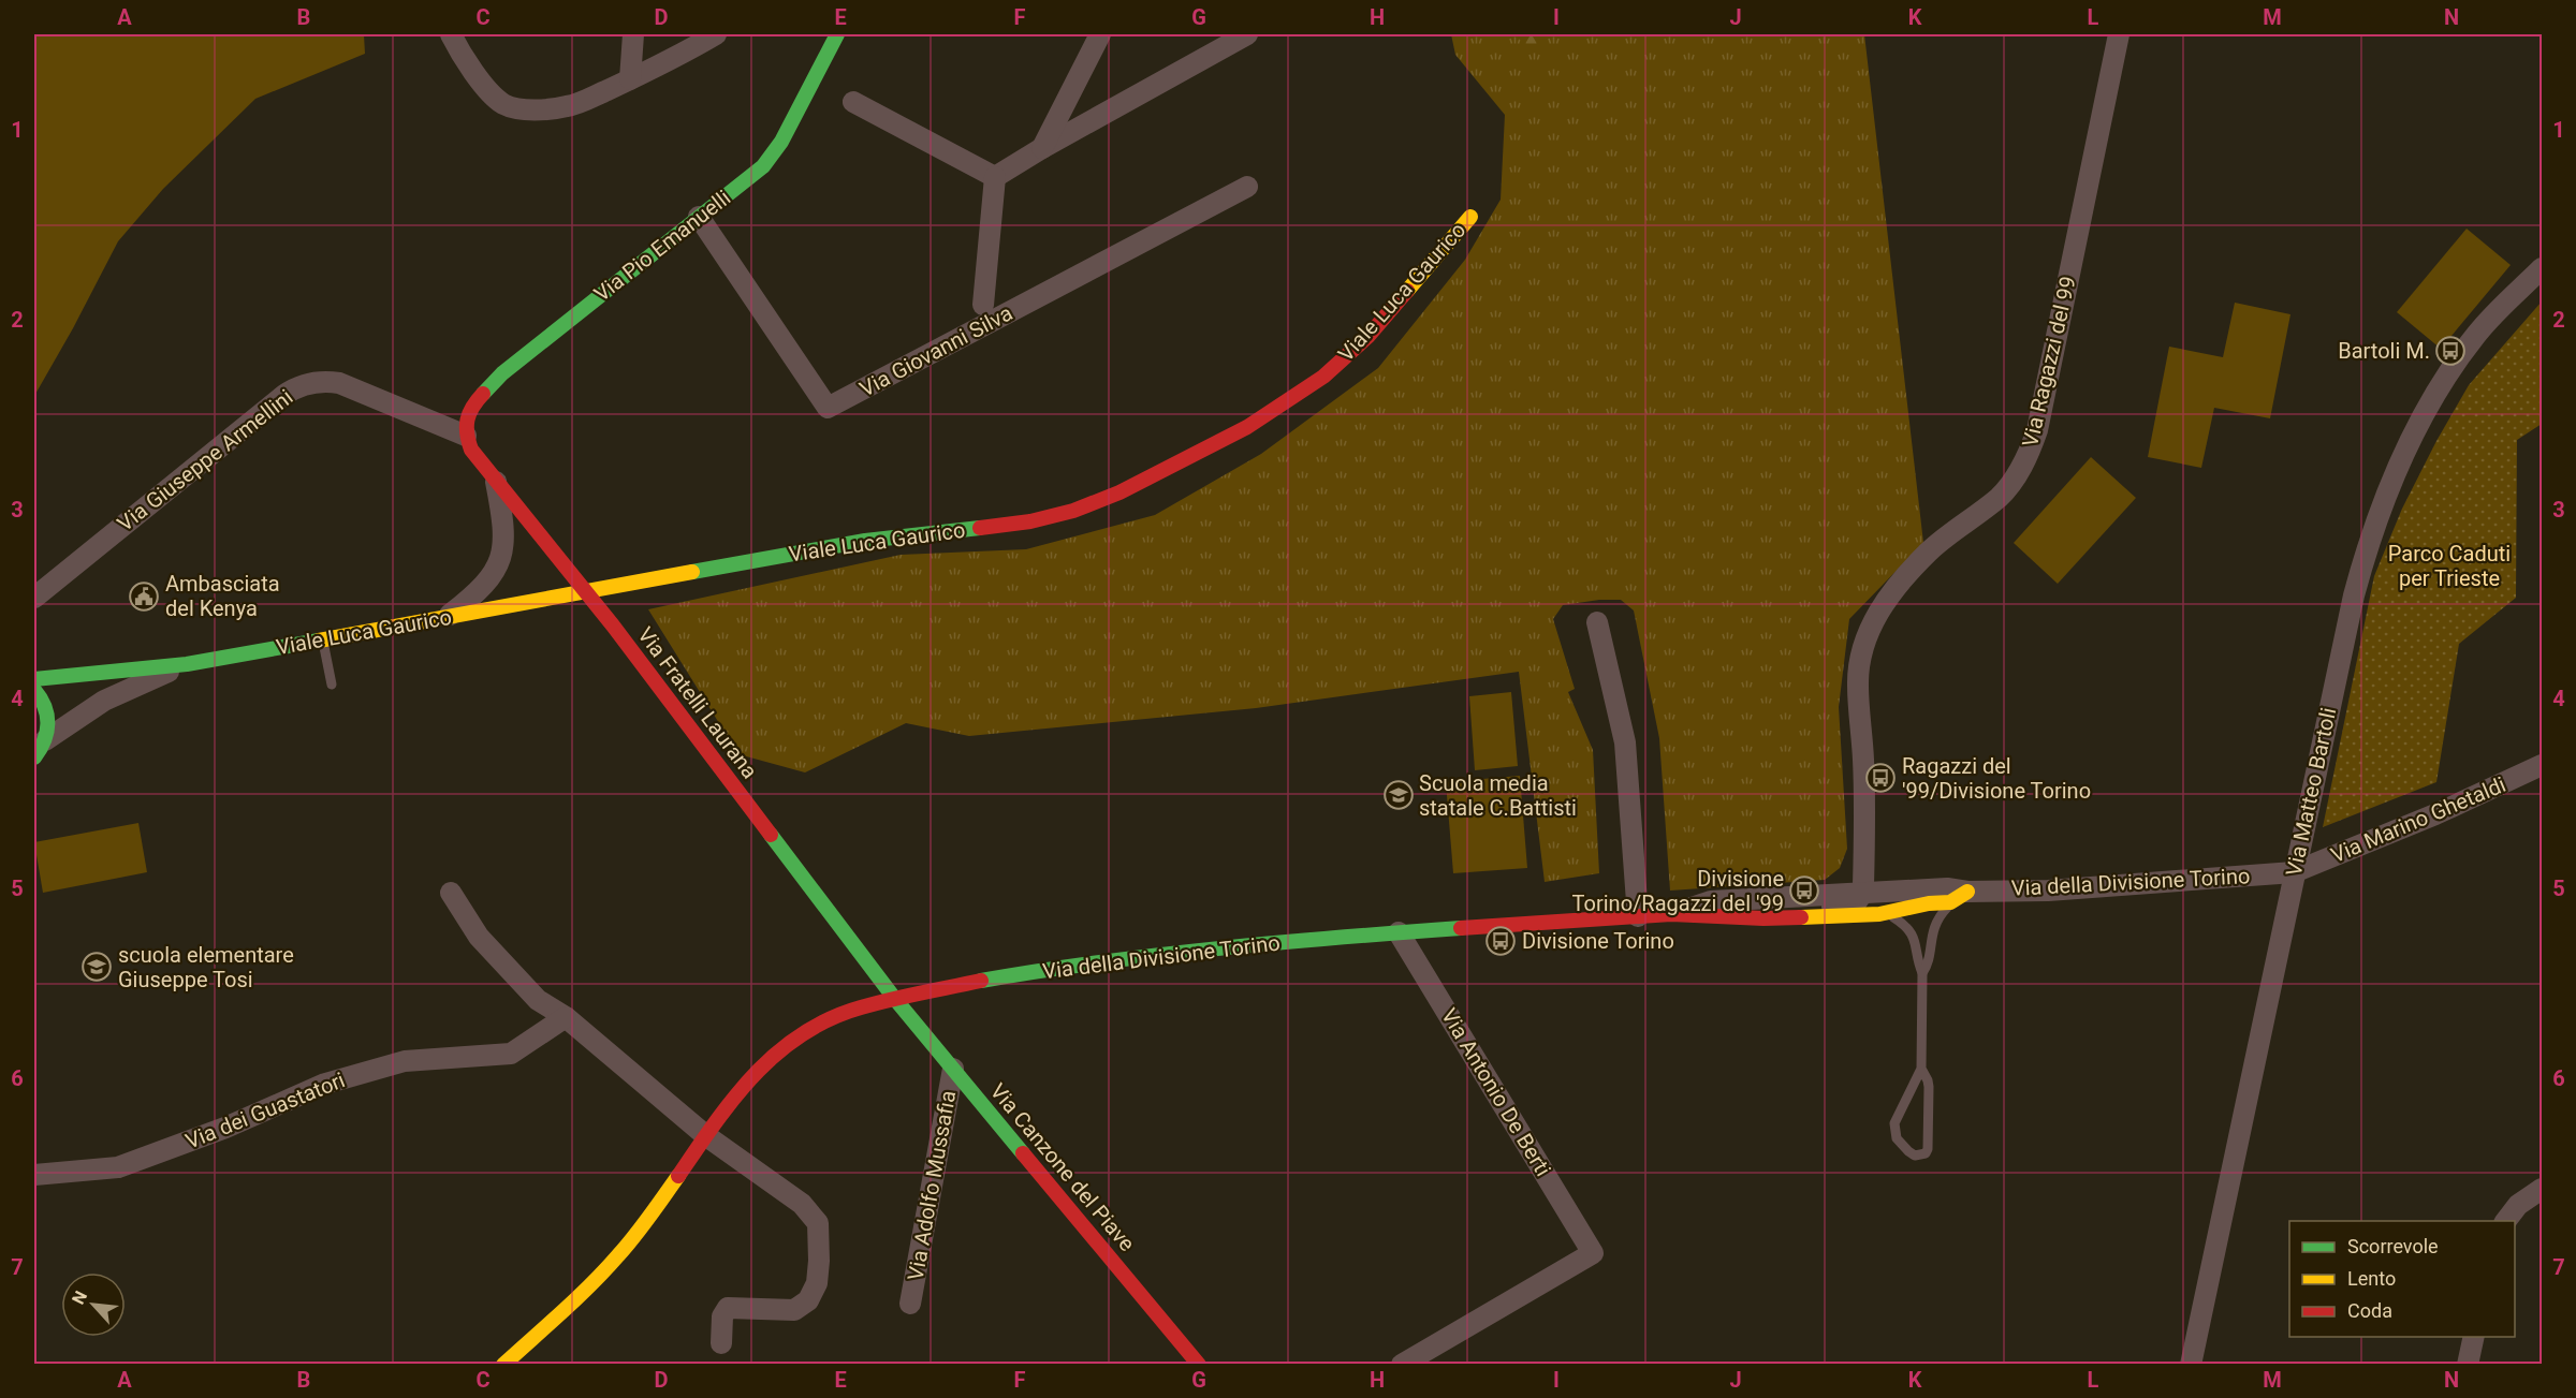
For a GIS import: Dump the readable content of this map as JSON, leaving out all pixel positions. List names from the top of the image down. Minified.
{"streets":{"street":["Via Pio Emanuelli","Viale Luca Gaurico","Via Giovanni Silva","Via Ragazzi del 99","Via Giuseppe Armellini","Via Fratelli Laurana","Via Matteo Bartoli","Via Marino Ghetaldi","Via della Divisione Torino","Via Antonio De Berti","Via dei Guastatori","Via Canzone del Piave","Via Adolfo Mussafia"]},"crossings":[["Via Pio Emanuelli","Via Giovanni Silva"],["Via Pio Emanuelli","Via Giuseppe Armellini"],["Via Pio Emanuelli","Via Fratelli Laurana"],["Viale Luca Gaurico","Via Fratelli Laurana"],["Via Ragazzi del 99","Via della Divisione Torino"],["Via Giuseppe Armellini","Via Fratelli Laurana"],["Via Fratelli Laurana","Via della Divisione Torino"],["Via Fratelli Laurana","Via Canzone del Piave"],["Via Matteo Bartoli","Via Marino Ghetaldi"],["Via Matteo Bartoli","Via della Divisione Torino"],["Via Marino Ghetaldi","Via della Divisione Torino"],["Via della Divisione Torino","Via Antonio De Berti"],["Via della Divisione Torino","Via Canzone del Piave"],["Via Canzone del Piave","Via Adolfo Mussafia"]],"parks":["Parco Caduti per Trieste"],"places":{"bus stop":["Bartoli M.","Ragazzi del '99/Divisione Torino","Divisione Torino/Ragazzi del '99","Divisione Torino"],"public building":["Ambasciata del Kenya"],"school or university":["Scuola media statale C.Battisti","scuola elementare Giuseppe Tosi"]},"legend":["Scorrevole","Lento","Coda"],"north":"top left","grid":{"columns":["A","B","C","D","E","F","G","H","I","J","K","L","M","N"],"rows":["1","2","3","4","5","6","7"]}}
